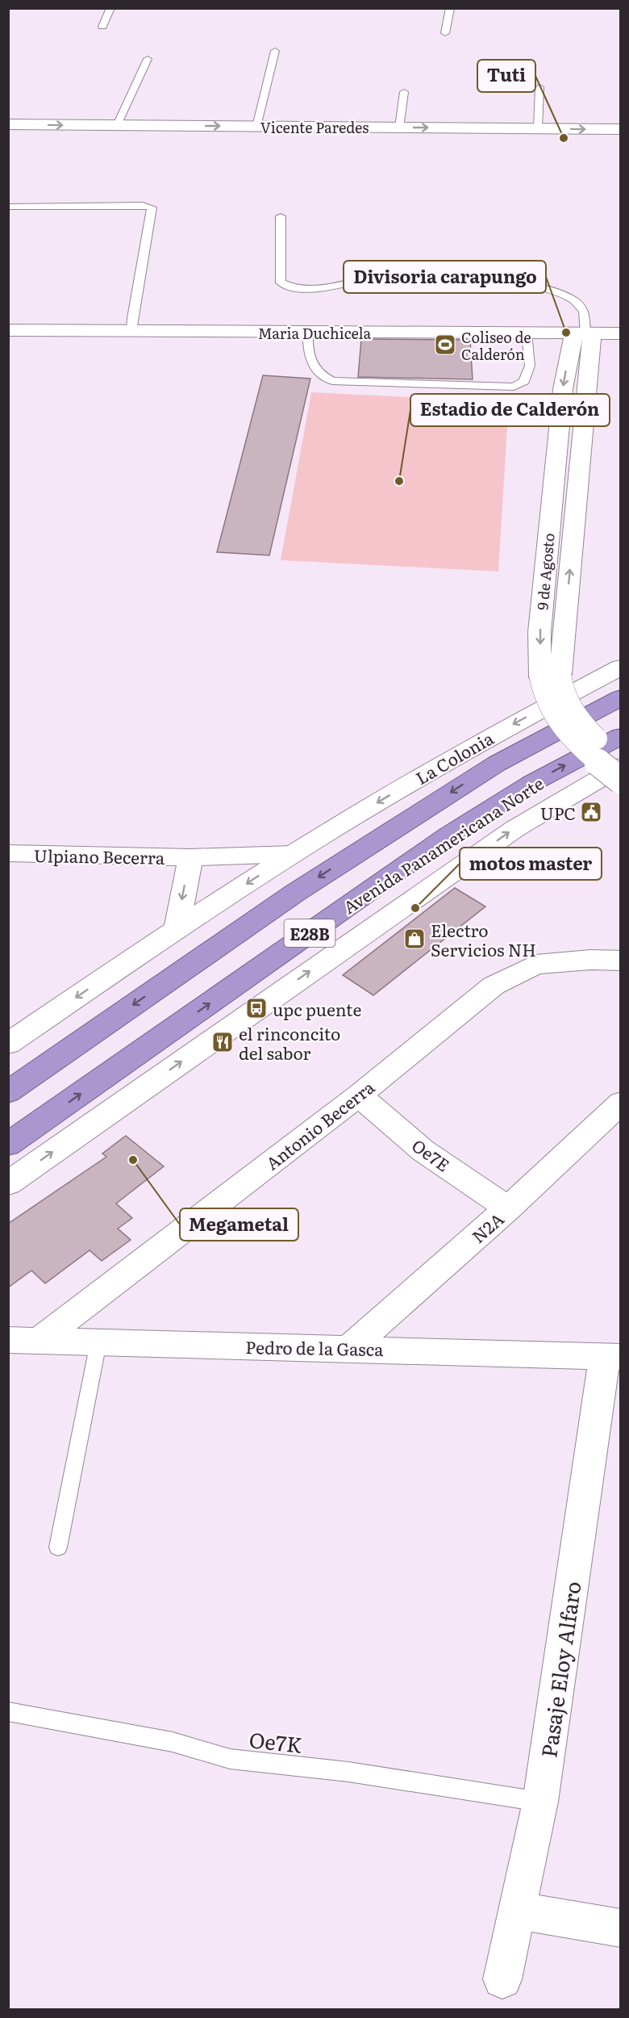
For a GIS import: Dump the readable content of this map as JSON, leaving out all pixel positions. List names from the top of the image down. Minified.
{"streets":{"highway":["Avenida Panamericana Norte","E28B"],"street":["Vicente Paredes","Maria Duchicela","9 de Agosto","La Colonia","Ulpiano Becerra","Antonio Becerra","Oe7E","N2A","Pedro de la Gasca","Pasaje Eloy Alfaro"],"lane":["Oe7K"]},"crossings":[["Maria Duchicela","9 de Agosto"],["La Colonia","Ulpiano Becerra"],["Antonio Becerra","Oe7E"],["Antonio Becerra","Pedro de la Gasca"],["Oe7E","N2A"],["N2A","Pedro de la Gasca"],["Pedro de la Gasca","Pasaje Eloy Alfaro"],["Pasaje Eloy Alfaro","Oe7K"]],"one_way":["Vicente Paredes","La Colonia"],"places":{"other":["Tuti","Divisoria carapungo","Estadio de Calderón","motos master","Megametal"],"sports":["Coliseo de Calderón"],"public building":["UPC"],"shop":["Electro Servicios NH"],"bus stop":["upc puente"],"restaurant":["el rinconcito del sabor"]}}
